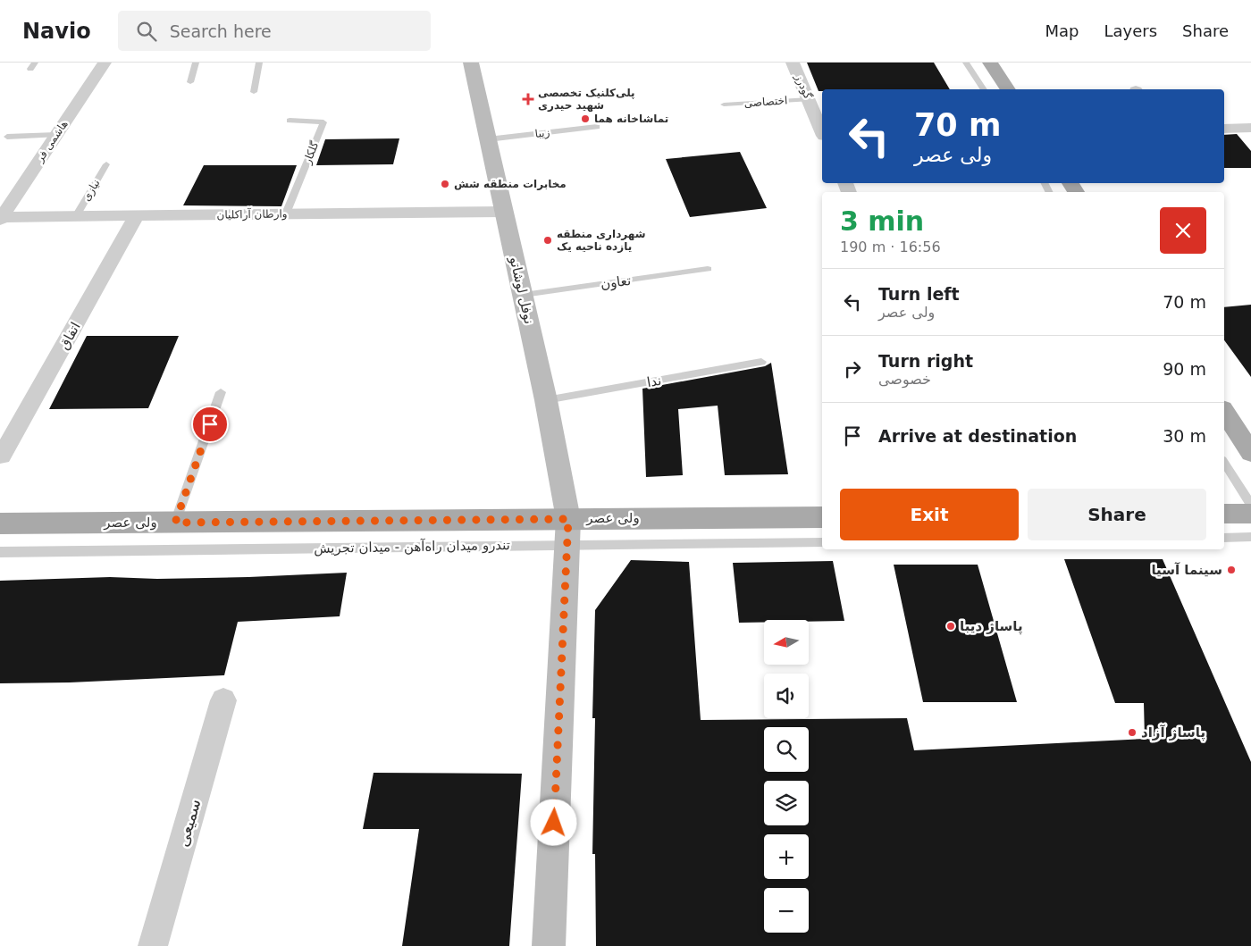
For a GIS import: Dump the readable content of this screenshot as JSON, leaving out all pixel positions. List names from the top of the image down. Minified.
{"streets":{"main road":["نوفل لوشاتو","ولی عصر"],"street":["گودرز","هاشمی فر","وارطان آراکلیان","اتفاق","سمیعی"],"lane":["اختصاصی","زیبا","گلکار","نیازی","تعاون","ندا","تندرو میدان راه‌آهن - میدان تجریش"]},"crossings":[["گودرز","اختصاصی"],["زیبا","نوفل لوشاتو"],["هاشمی فر","وارطان آراکلیان"],["گلکار","وارطان آراکلیان"],["نیازی","وارطان آراکلیان"],["وارطان آراکلیان","نوفل لوشاتو"],["وارطان آراکلیان","اتفاق"],["تعاون","نوفل لوشاتو"],["نوفل لوشاتو","ندا"],["نوفل لوشاتو","ولی عصر"],["نوفل لوشاتو","تندرو میدان راه‌آهن - میدان تجریش"],["ولی عصر","تندرو میدان راه‌آهن - میدان تجریش"]],"places":{"health":["پلی‌کلنیک تخصصی شهید حیدری"],"other":["تماشاخانه هما","مخابرات منطقه شش","شهرداری منطقه یازده ناحیه یک","سینما آسیا","پاساژ دیبا","پاساژ آزاد"]},"north":"left","page":{"header":"Navio","search":"Search here","nav":["Map","Layers","Share"],"turn":["70 m","ولی عصر"],"heading":["3 min","190 m · 16:56"],"list":[{"name":"Turn left","note":"ولی عصر","value":"70 m"},{"name":"Turn right","note":"خصوصی","value":"90 m"},{"name":"Arrive at destination","value":"30 m"}],"buttons":["Exit","Share"],"map_buttons":["+","−"]}}
